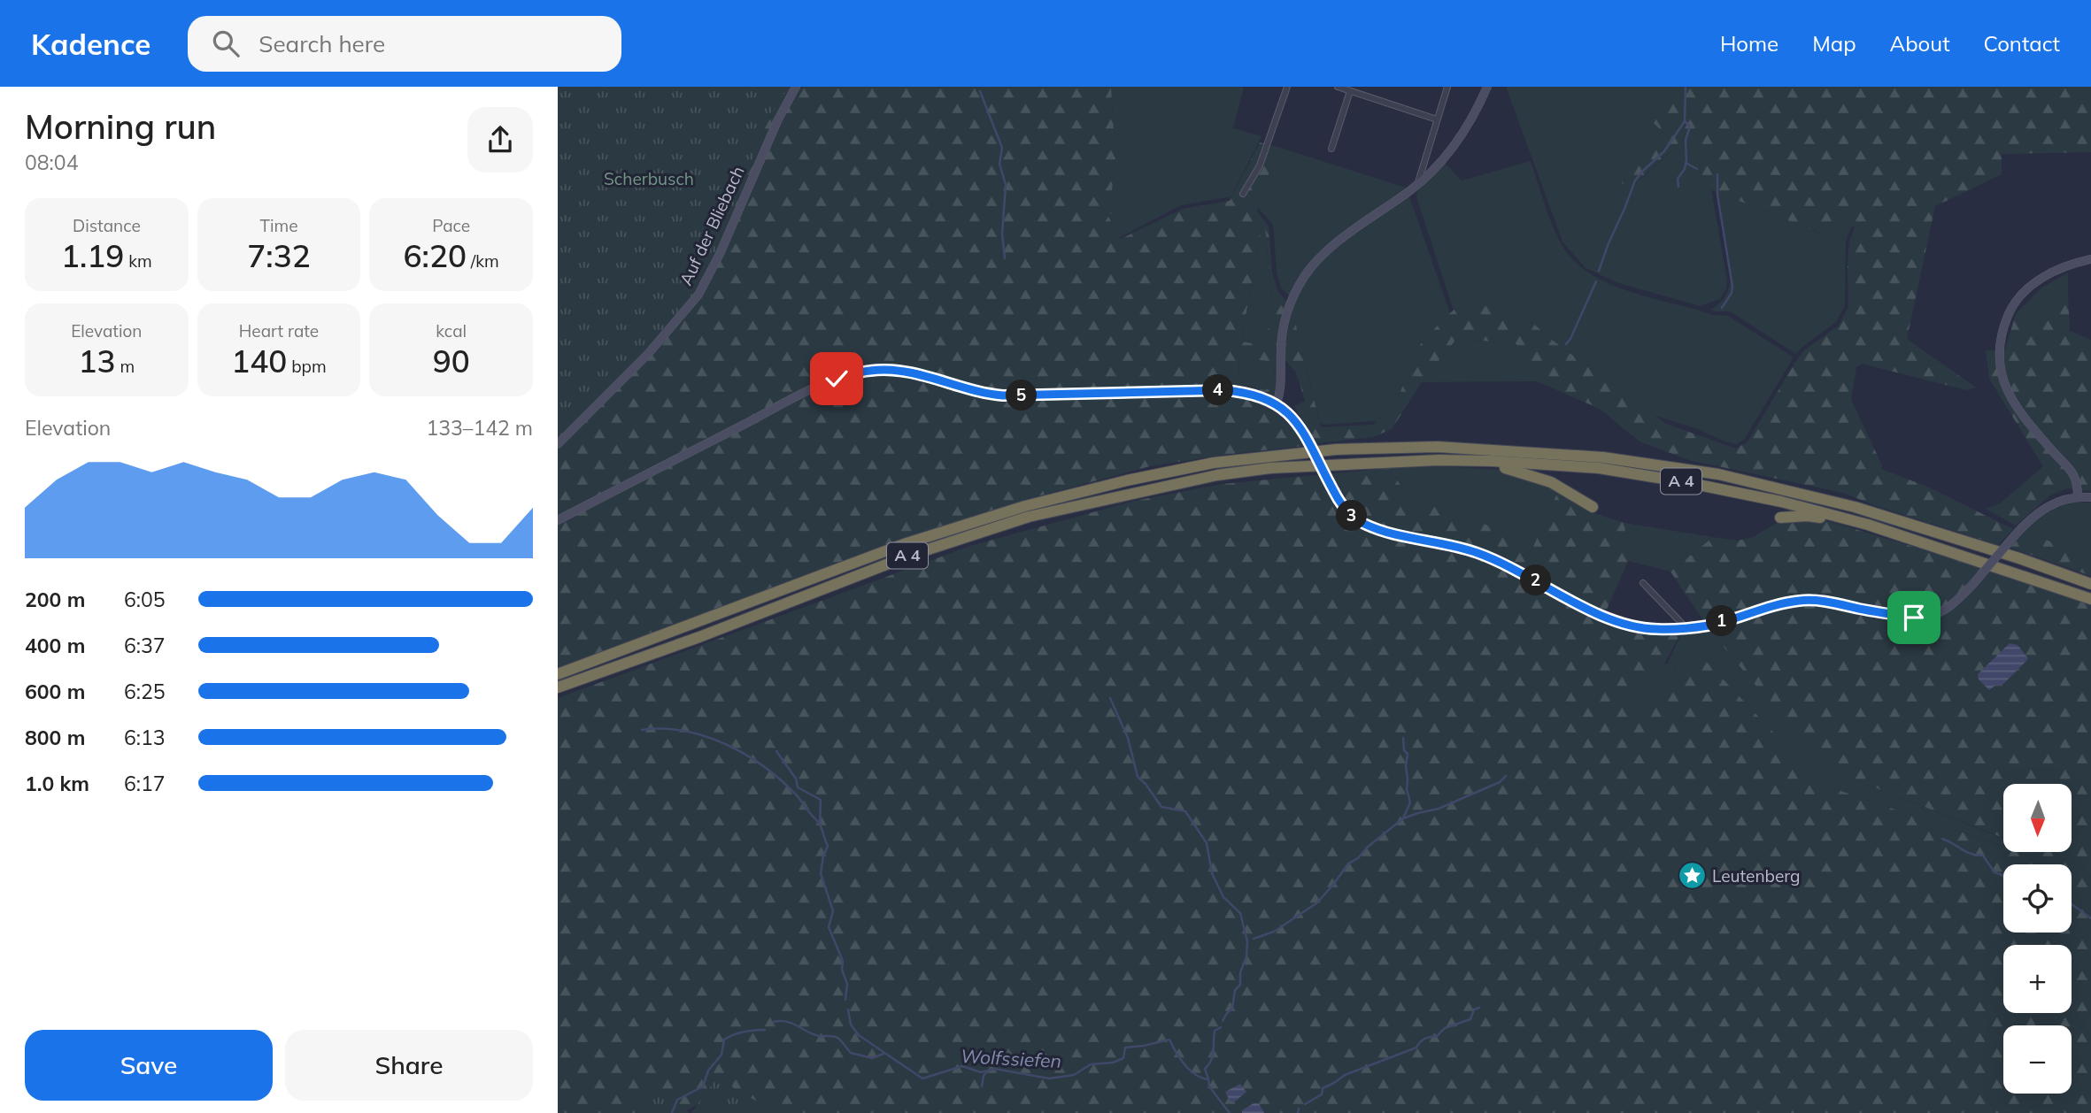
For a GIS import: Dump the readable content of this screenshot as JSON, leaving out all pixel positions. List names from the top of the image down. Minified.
{"streets":{"highway":["A 4"],"main road":["Auf der Bliebach"]},"water":["Wolfssiefen"],"parks":["Scherbusch"],"places":{"place":["Leutenberg"]},"north":"bottom","page":{"header":"Kadence","search":"Search here","nav":["Home","Map","About","Contact"],"heading":["Morning run","08:04"],"stats":[["Distance","1.19 km"],["Time","7:32"],["Pace","6:20 /km"],["Elevation","13 m"],["Heart rate","140 bpm"],["kcal","90"]],"pins":["4","5","3","2","1"],"chart":["Elevation","133–142 m"],"list":[{"name":"200 m","note":"6:05"},{"name":"400 m","note":"6:37"},{"name":"600 m","note":"6:25"},{"name":"800 m","note":"6:13"},{"name":"1.0 km","note":"6:17"}],"map_buttons":["+","−"],"buttons":["Save","Share"]}}
